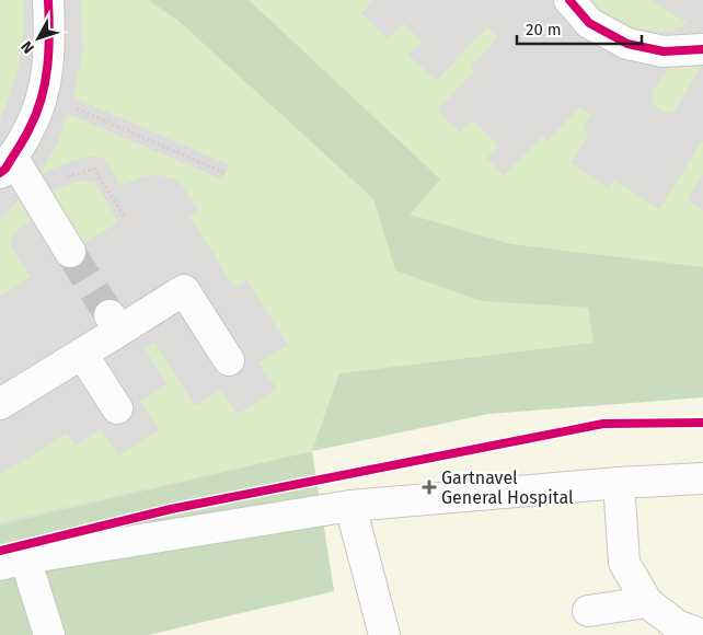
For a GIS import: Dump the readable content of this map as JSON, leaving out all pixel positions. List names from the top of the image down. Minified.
{"places":{"health":["Gartnavel General Hospital"]},"scale_bar":"20 m","north":"bottom left"}
